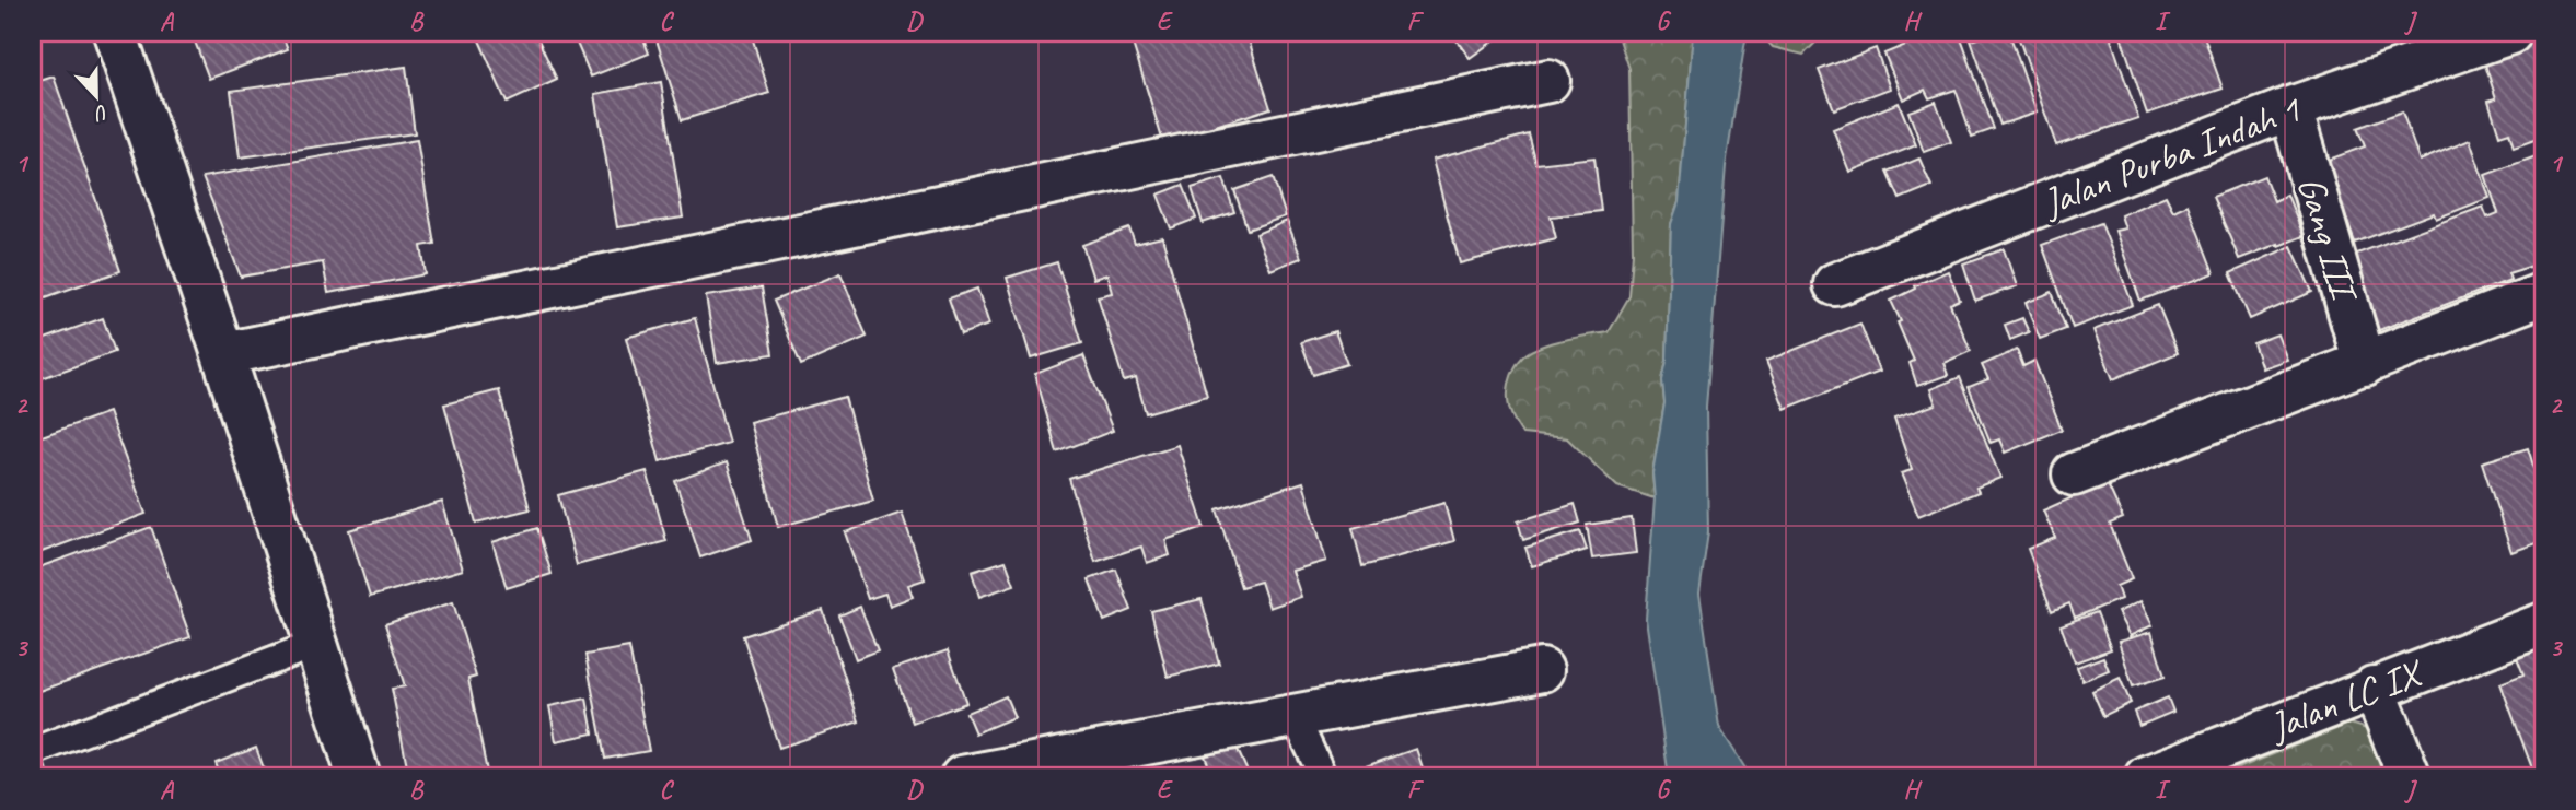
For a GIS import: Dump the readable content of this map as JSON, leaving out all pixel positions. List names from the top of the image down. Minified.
{"streets":{"street":["Jalan Purba Indah 1","Gang III","Jalan LC IX"]},"crossings":[["Jalan Purba Indah 1","Gang III"]],"north":"bottom","grid":{"columns":["A","B","C","D","E","F","G","H","I","J"],"rows":["1","2","3"]}}
